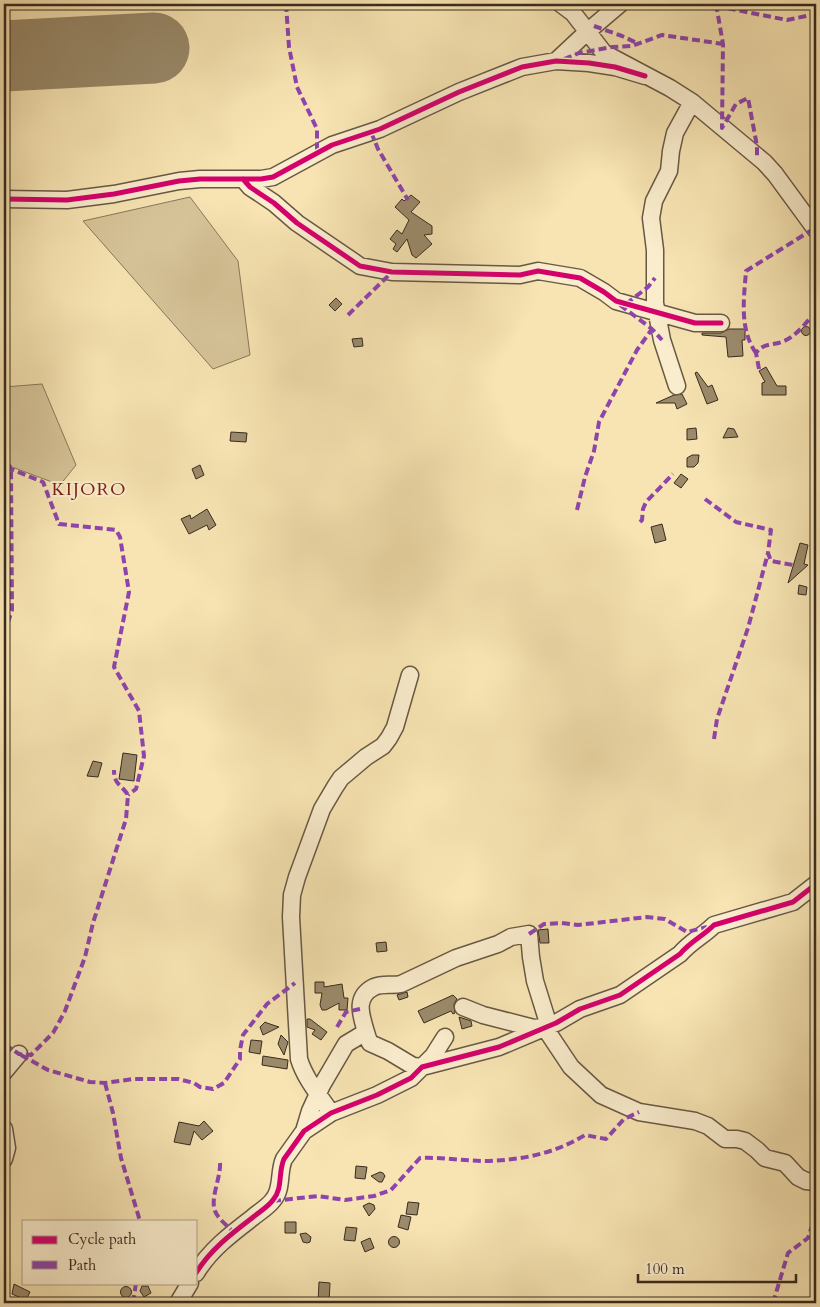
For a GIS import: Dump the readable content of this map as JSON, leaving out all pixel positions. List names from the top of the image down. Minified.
{"districts":["KIJORO"],"legend":["Cycle path","Path"],"scale_bar":"100 m"}
